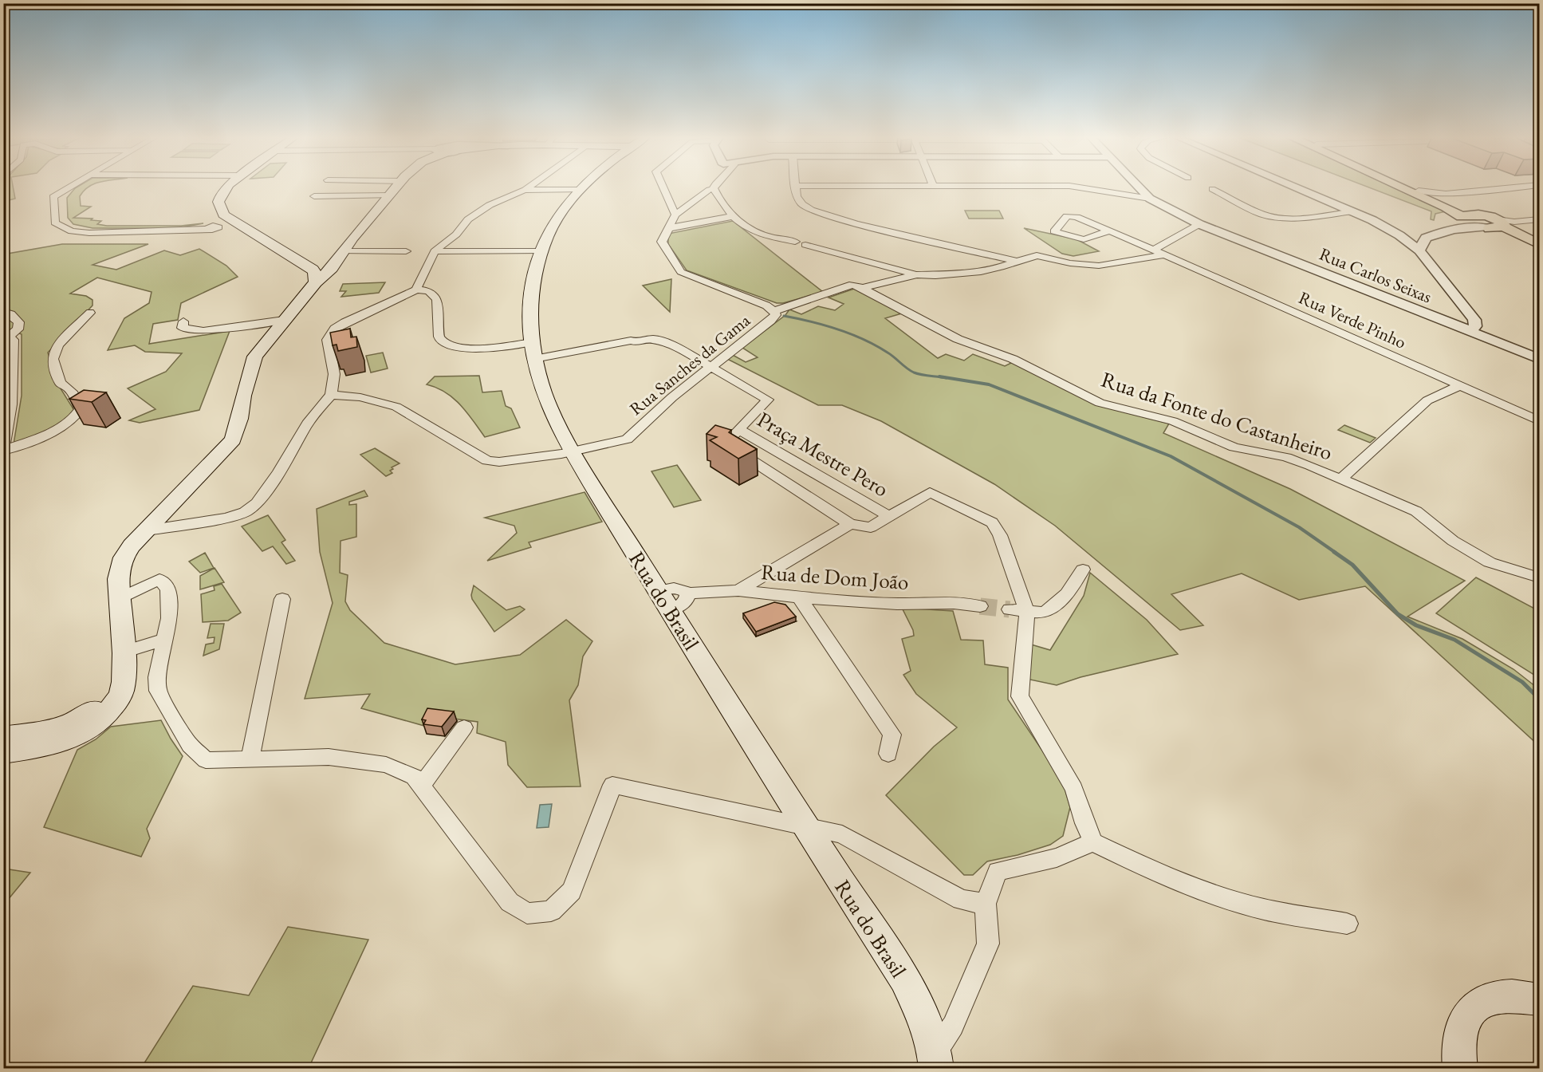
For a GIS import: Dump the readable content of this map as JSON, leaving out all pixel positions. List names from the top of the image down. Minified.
{"streets":{"main road":["Rua do Brasil"],"street":["Rua Carlos Seixas","Rua Verde Pinho","Rua Sanches da Gama","Rua da Fonte do Castanheiro","Praça Mestre Pero","Rua de Dom João"]},"crossings":[["Rua Sanches da Gama","Rua da Fonte do Castanheiro"],["Rua Sanches da Gama","Rua do Brasil"],["Rua de Dom João","Rua do Brasil"]]}
